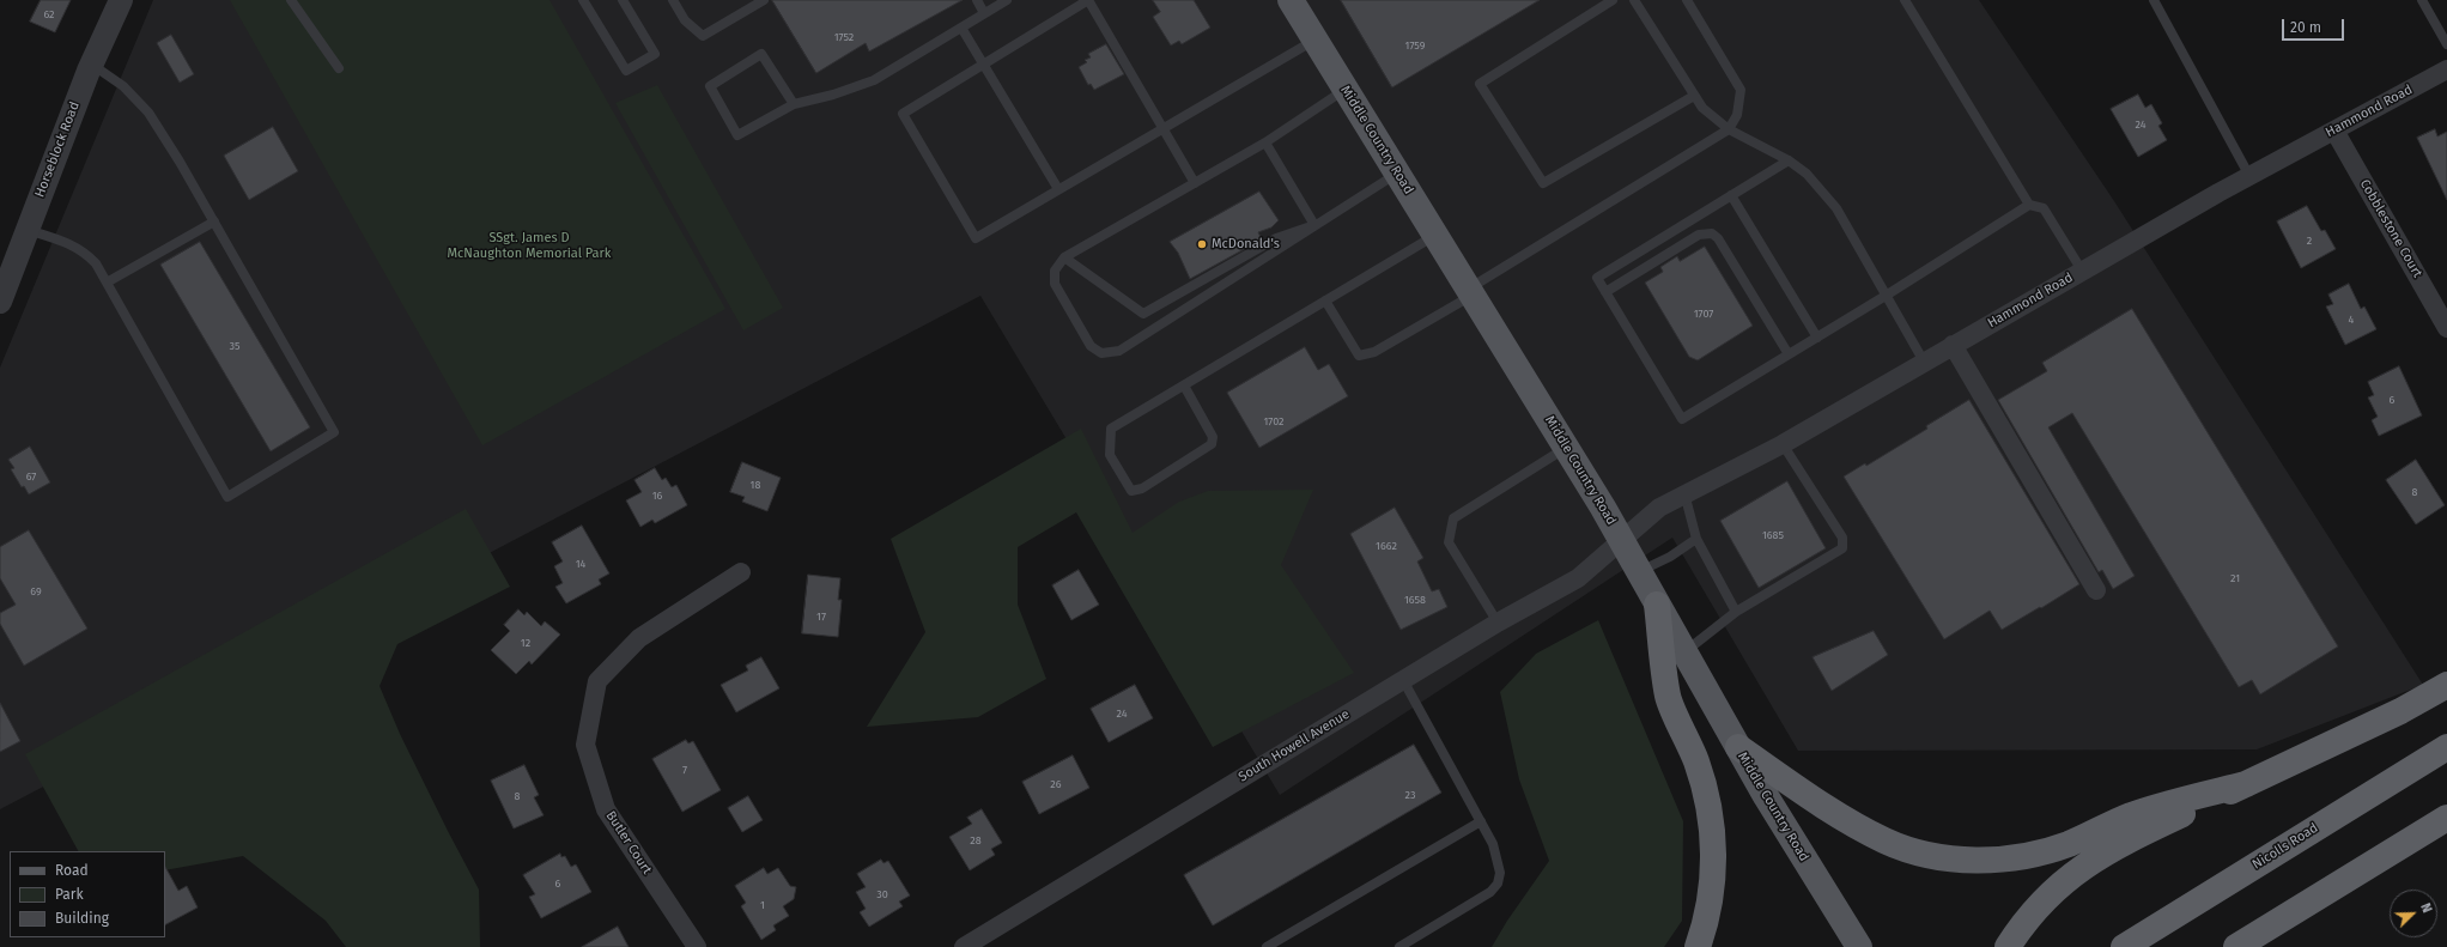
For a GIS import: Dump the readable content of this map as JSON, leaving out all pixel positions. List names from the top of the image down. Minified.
{"streets":{"highway":["Nicolls Road"],"main road":["Middle Country Road"],"street":["Hammond Road","Horseblock Road","Cobblestone Court","South Howell Avenue","Butler Court"]},"crossings":[["Hammond Road","Middle Country Road"],["Hammond Road","Cobblestone Court"],["Hammond Road","South Howell Avenue"],["Middle Country Road","South Howell Avenue"]],"parks":["SSgt. James D McNaughton Memorial Park"],"places":["McDonald's"],"house_numbers":["62","1752","1759","24","2","1707","4","35","6","1702","67","18","8","16","1685","1662","14","21","69","1658","17","12","24","7","26","23","8","28","6","30","1"],"legend":["Road","Park","Building"],"scale_bar":"20 m","north":"top right"}
